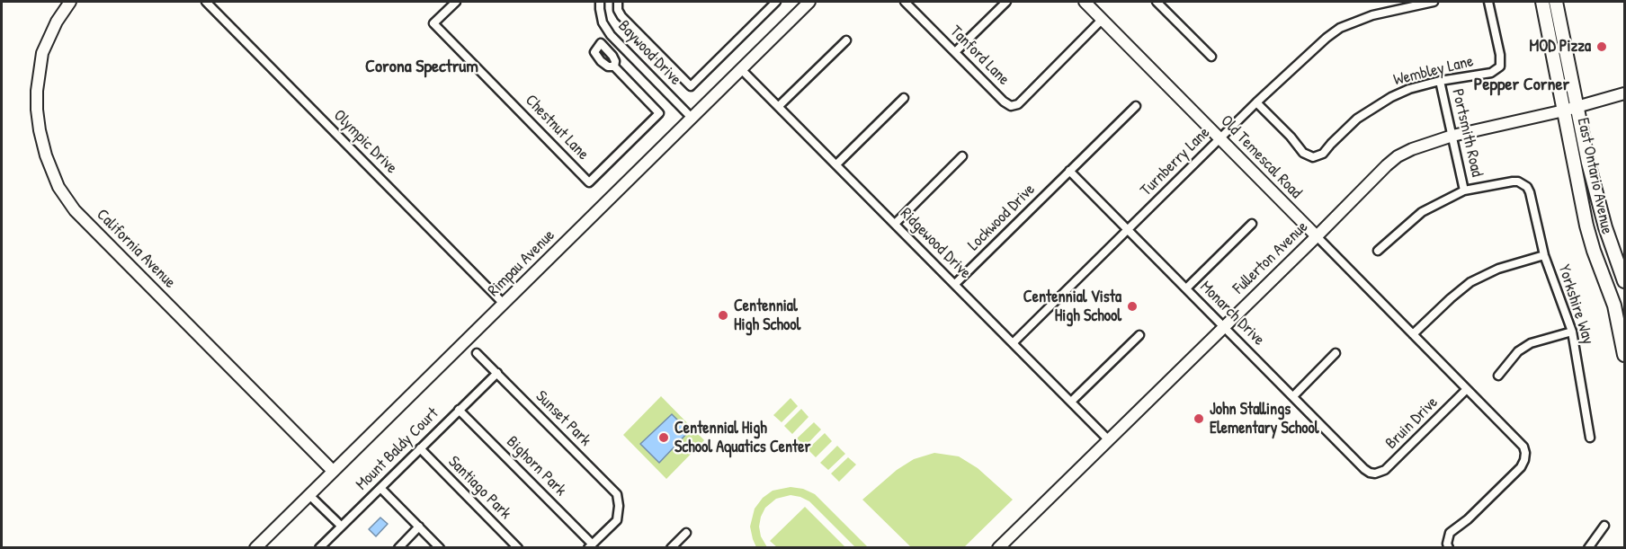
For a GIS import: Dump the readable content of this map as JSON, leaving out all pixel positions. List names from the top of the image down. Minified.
{"streets":{"main road":["Old Temescal Road","East Ontario Avenue","California Avenue","Fullerton Avenue","Rimpau Avenue"],"street":["Baywood Drive","Tanford Lane","Wembley Lane","Chestnut Lane","Portsmith Road","Olympic Drive","Turnberry Lane","Lockwood Drive","Ridgewood Drive","Yorkshire Way","Monarch Drive","Sunset Park","Bruin Drive","Mount Baldy Court","Bighorn Park","Santiago Park"]},"crossings":[["Baywood Drive","Rimpau Avenue"],["Tanford Lane","Old Temescal Road"],["Wembley Lane","Portsmith Road"],["Wembley Lane","Turnberry Lane"],["Portsmith Road","Fullerton Avenue"],["Portsmith Road","Yorkshire Way"],["Olympic Drive","Rimpau Avenue"],["Old Temescal Road","Turnberry Lane"],["Old Temescal Road","Fullerton Avenue"],["Old Temescal Road","Bruin Drive"],["Turnberry Lane","Ridgewood Drive"],["Turnberry Lane","Monarch Drive"],["East Ontario Avenue","Fullerton Avenue"],["Lockwood Drive","Ridgewood Drive"],["Lockwood Drive","Monarch Drive"],["Ridgewood Drive","Fullerton Avenue"],["Ridgewood Drive","Rimpau Avenue"],["California Avenue","Rimpau Avenue"],["Fullerton Avenue","Monarch Drive"],["Monarch Drive","Bruin Drive"],["Sunset Park","Mount Baldy Court"],["Sunset Park","Bighorn Park"],["Mount Baldy Court","Bighorn Park"],["Mount Baldy Court","Santiago Park"]],"districts":["Corona Spectrum","Pepper Corner"],"places":["MOD Pizza","Centennial Vista High School","Centennial High School","John Stallings Elementary School","Centennial High School Aquatics Center"]}
